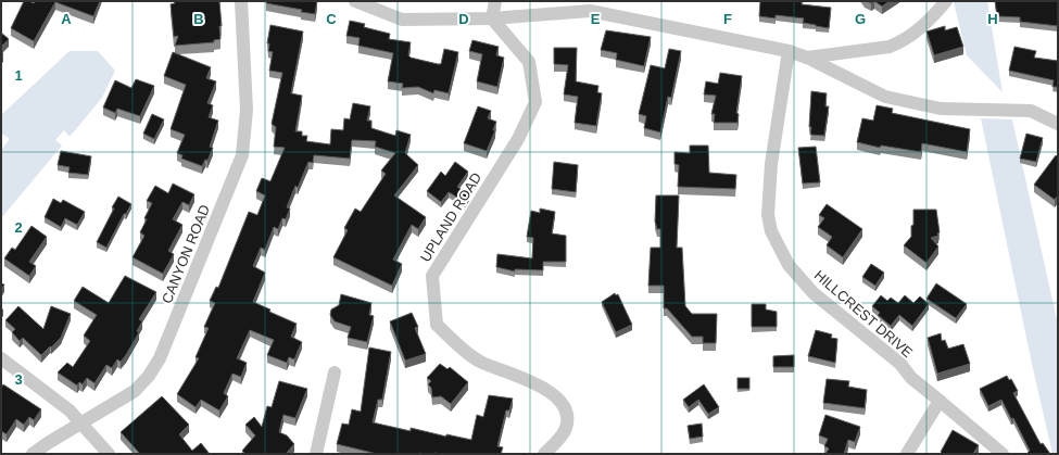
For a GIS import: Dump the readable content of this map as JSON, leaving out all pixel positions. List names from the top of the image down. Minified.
{"streets":{"street":["UPLAND ROAD","CANYON ROAD","HILLCREST DRIVE"]},"grid":{"columns":["A","B","C","D","E","F","G","H"],"rows":["1","2","3"]}}
